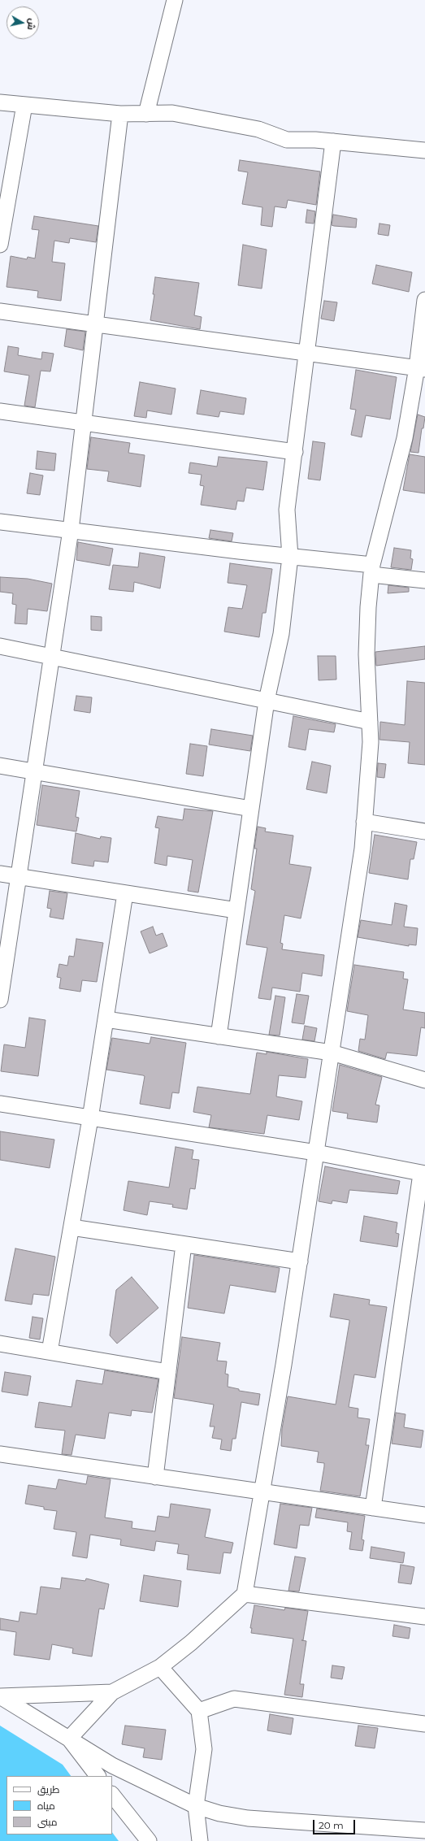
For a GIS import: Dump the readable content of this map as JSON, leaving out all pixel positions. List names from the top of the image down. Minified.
{"legend":["طريق","مياه","مبنى"],"scale_bar":"20 m","north":"right"}
